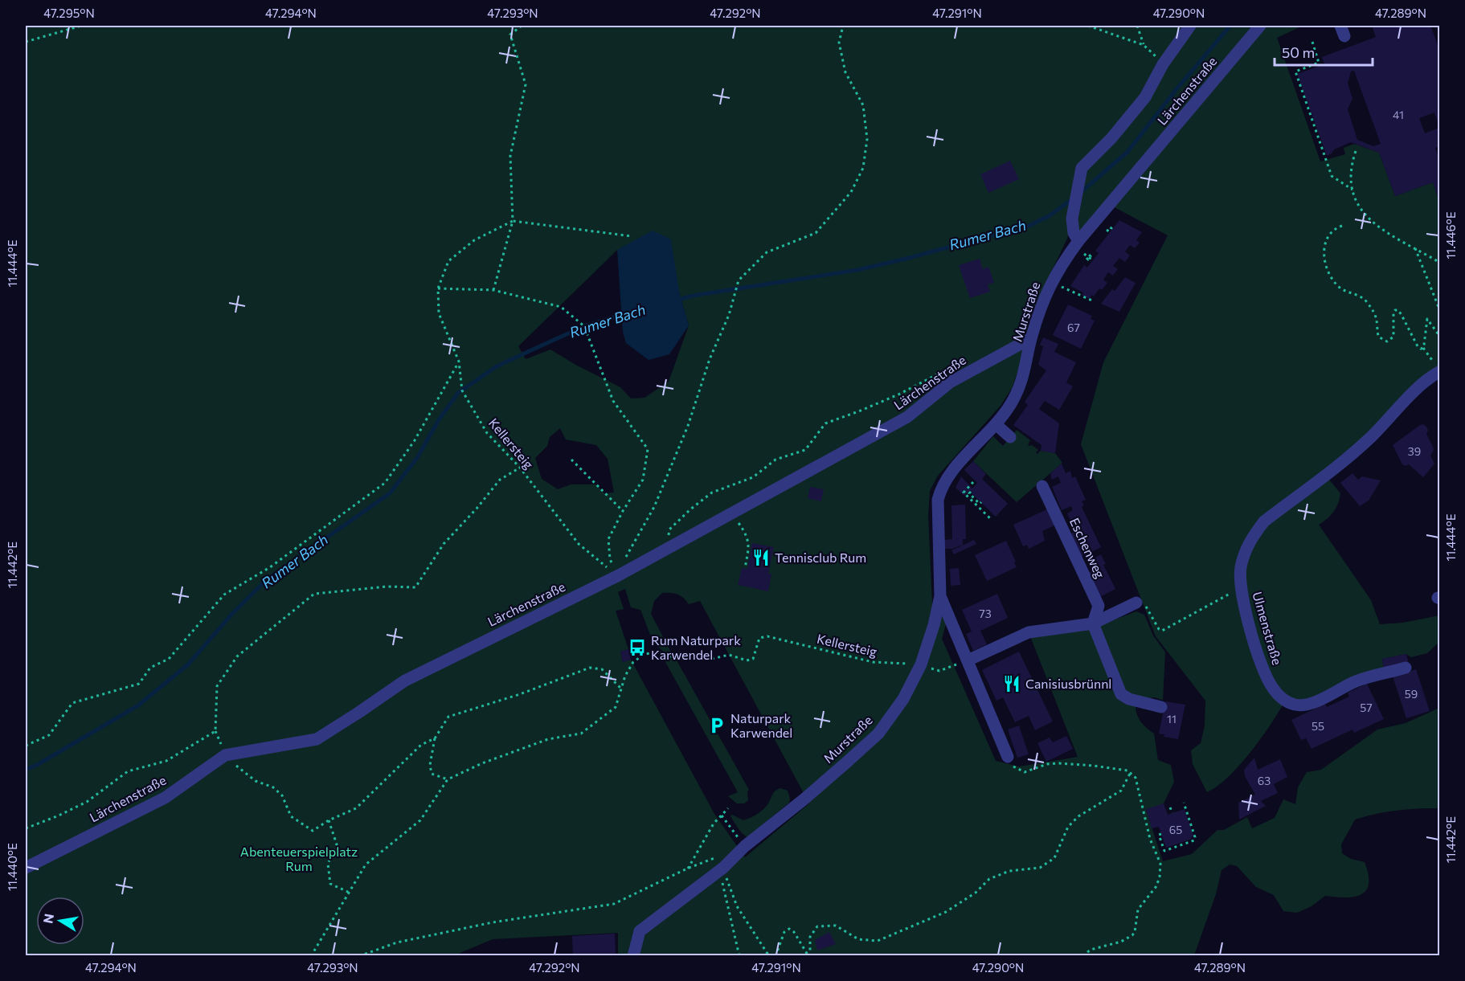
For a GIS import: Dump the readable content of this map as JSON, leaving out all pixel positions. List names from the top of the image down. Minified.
{"streets":{"street":["Lärchenstraße","Murstraße","Eschenweg","Ulmenstraße"],"path":["Kellersteig"]},"crossings":[["Lärchenstraße","Murstraße"],["Lärchenstraße","Kellersteig"],["Murstraße","Kellersteig"]],"water":["Rumer Bach"],"parks":["Abenteuerspielplatz Rum"],"places":{"restaurant":["Tennisclub Rum","Canisiusbrünnl"],"bus stop":["Rum Naturpark Karwendel"],"parking":["Naturpark Karwendel"]},"house_numbers":["41","67","39","73","59","57","11","55","63","65"],"scale_bar":"50 m","north":"left","coordinates":["47.295°N","47.294°N","47.293°N","47.292°N","47.291°N","47.290°N","47.289°N","11.446°E","11.444°E","11.442°E","11.440°E"]}
